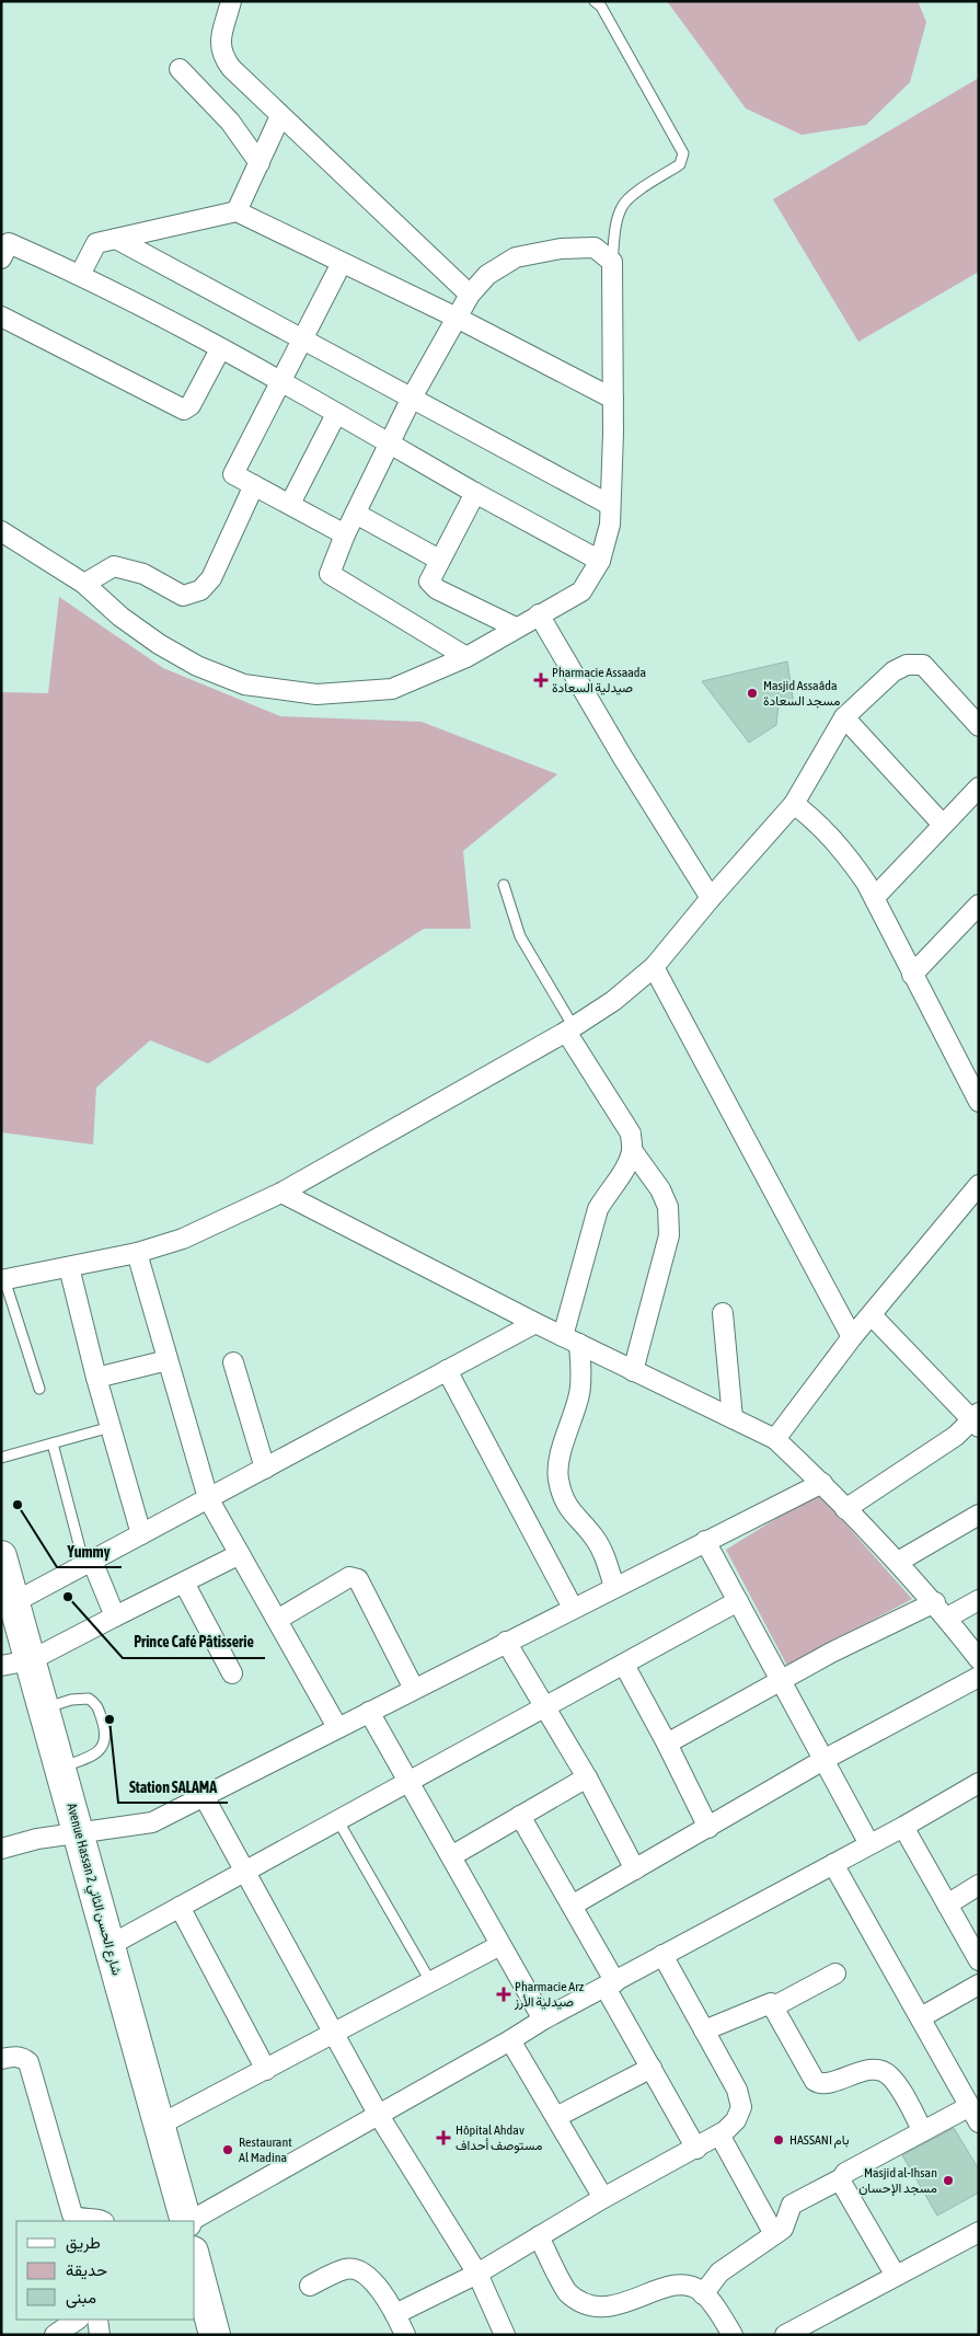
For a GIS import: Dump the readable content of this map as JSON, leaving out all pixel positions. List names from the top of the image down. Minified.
{"streets":{"main road":["Avenue Hassan 2 شارع الحسن الثاني"]},"places":{"health":["Pharmacie Assaada صيدلية السعادة","Pharmacie Arz صيدلية الأرز","Hôpital Ahdav مستوصف أحداف"],"other":["Masjid Assaâda مسجد السعادة","Yummy","Prince Café Pâtisserie","Station SALAMA","HASSANI بام","Restaurant Al Madina","Masjid al-Ihsan مسجد الإحسان"]},"legend":["طريق","حديقة","مبنى"]}
